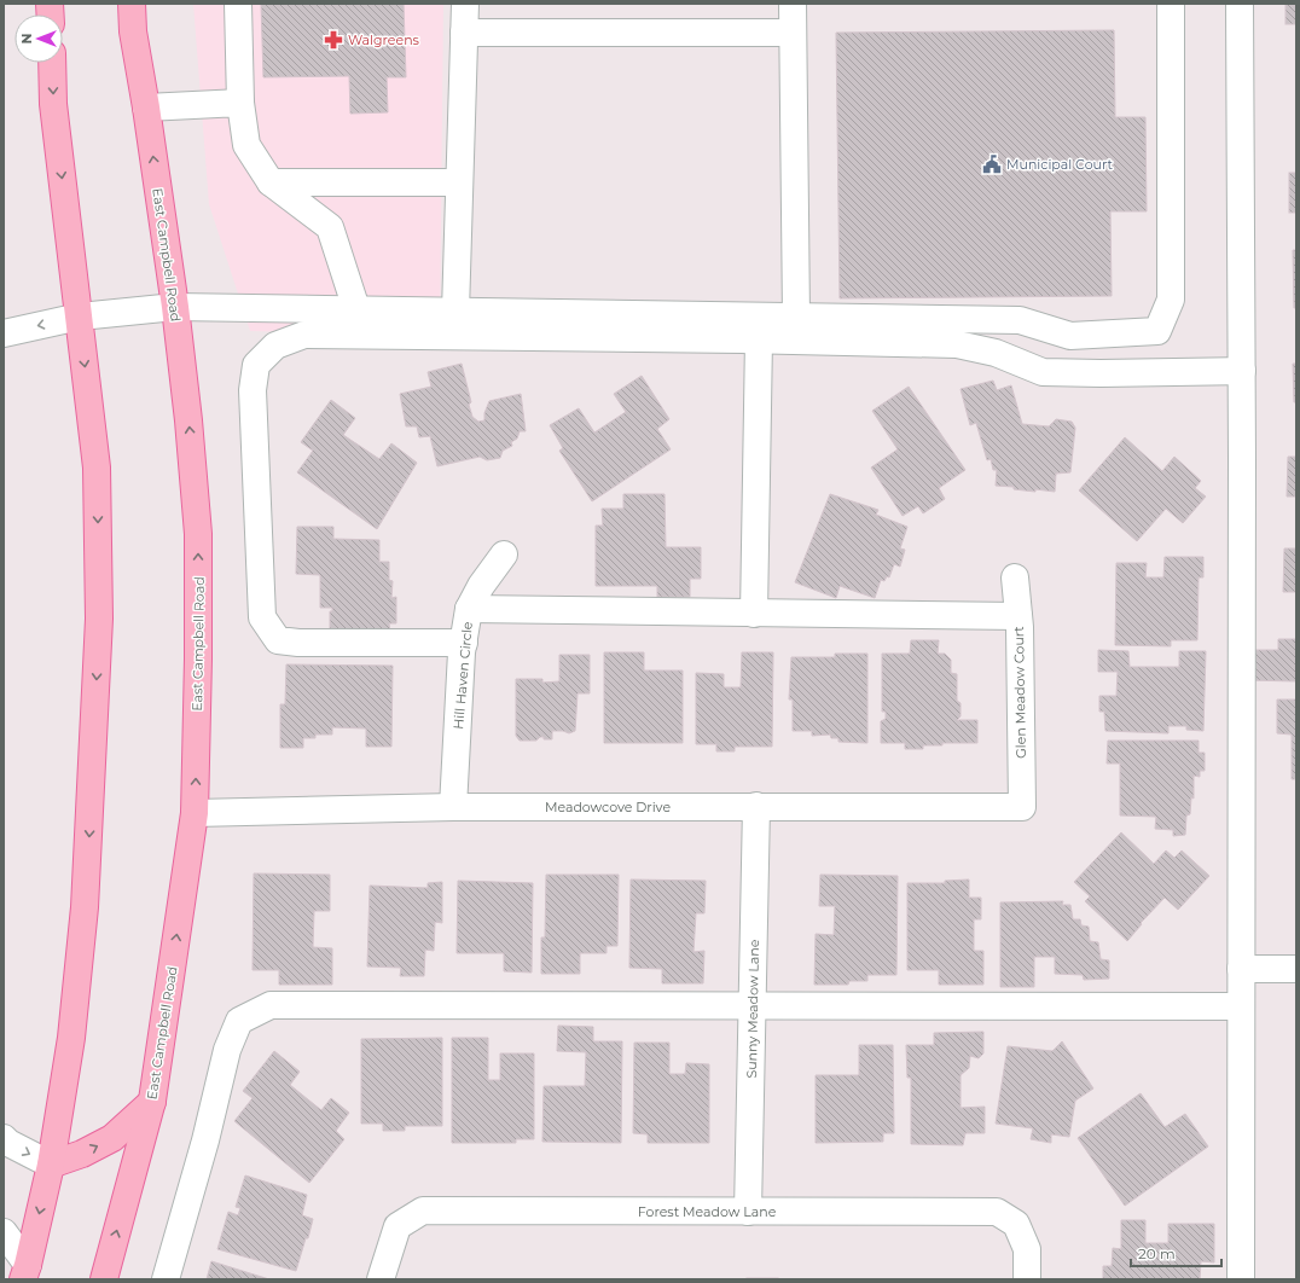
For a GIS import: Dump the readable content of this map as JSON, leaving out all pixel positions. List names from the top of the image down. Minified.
{"streets":{"main road":["East Campbell Road"],"street":["Hill Haven Circle","Glen Meadow Court","Meadowcove Drive","Sunny Meadow Lane","Forest Meadow Lane"]},"crossings":[["East Campbell Road","Meadowcove Drive"],["Hill Haven Circle","Meadowcove Drive"],["Glen Meadow Court","Meadowcove Drive"],["Meadowcove Drive","Sunny Meadow Lane"],["Sunny Meadow Lane","Forest Meadow Lane"]],"places":{"pharmacy":["Walgreens"],"public building":["Municipal Court"]},"scale_bar":"20 m","north":"left"}
